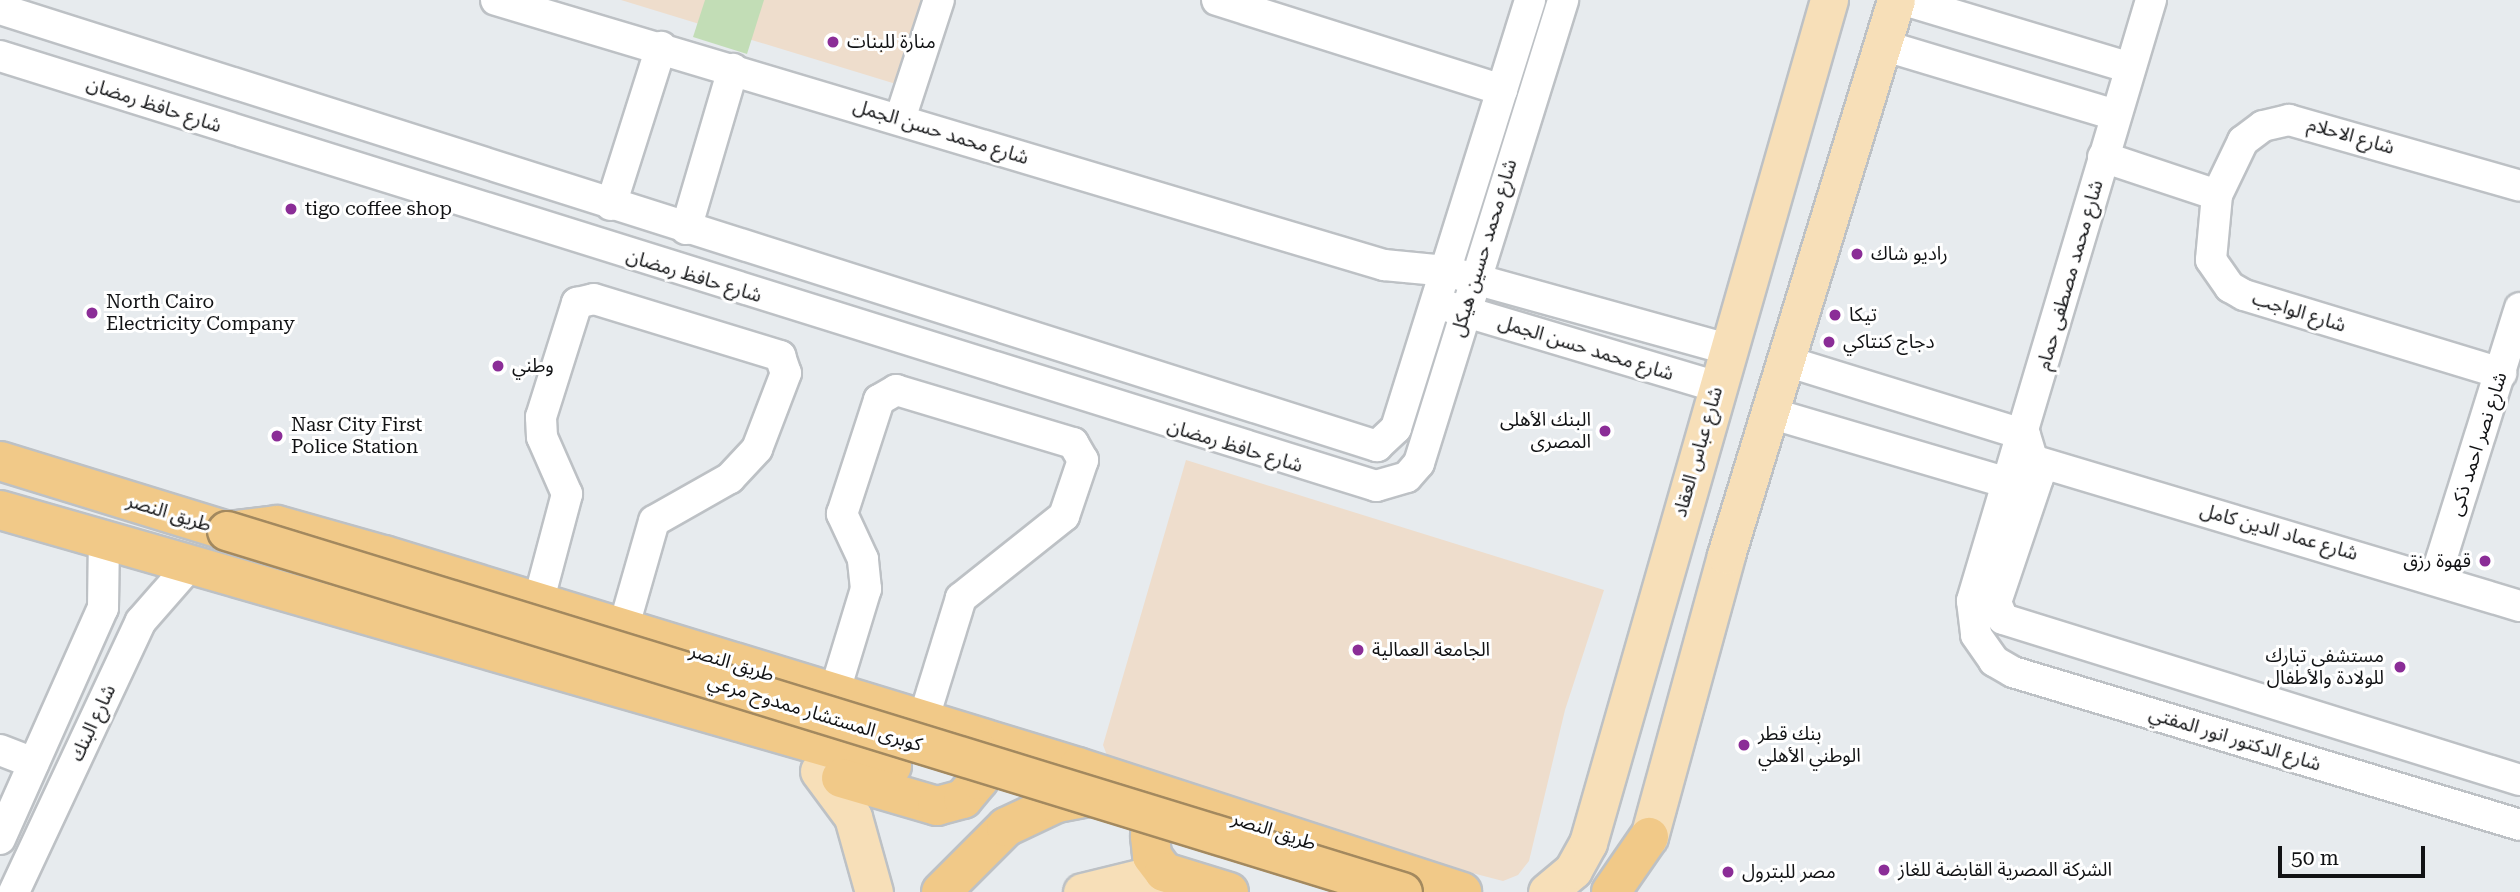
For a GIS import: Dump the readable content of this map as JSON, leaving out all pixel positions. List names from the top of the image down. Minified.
{"streets":{"highway":["طريق النصر","كوبرى المستشار ممدوح مرعي"],"main road":["شارع عباس العقاد"],"street":["شارع حافظ رمضان","شارع محمد حسن الجمل","شارع الاحلام","شارع محمد حسين هيكل","شارع محمد مصطفى حمام","شارع الواجب","شارع نصر احمد ذكى","شارع عماد الدين كامل","شارع البنك","شارع الدكتور انور المفتي"]},"crossings":[["شارع حافظ رمضان","شارع محمد حسين هيكل"],["شارع محمد حسن الجمل","شارع محمد حسين هيكل"],["شارع محمد حسن الجمل","شارع عباس العقاد"],["شارع الاحلام","شارع الواجب"],["شارع محمد مصطفى حمام","شارع عماد الدين كامل"],["شارع محمد مصطفى حمام","شارع الدكتور انور المفتي"],["شارع الواجب","شارع نصر احمد ذكى"],["شارع نصر احمد ذكى","شارع عماد الدين كامل"],["طريق النصر","كوبرى المستشار ممدوح مرعي"],["كوبرى المستشار ممدوح مرعي","شارع البنك"]],"places":["منارة للبنات","tigo coffee shop","راديو شاك","North Cairo Electricity Company","تيكا","دجاج كنتاكي","وطني","البنك الأهلى المصرى","Nasr City First Police Station","قهوة رزق","الجامعة العمالية","مستشفى تبارك للولادة والأطفال","بنك قطر الوطني الأهلي","الشركة المصرية القابضة للغاز","مصر للبترول"],"scale_bar":"50 m"}
